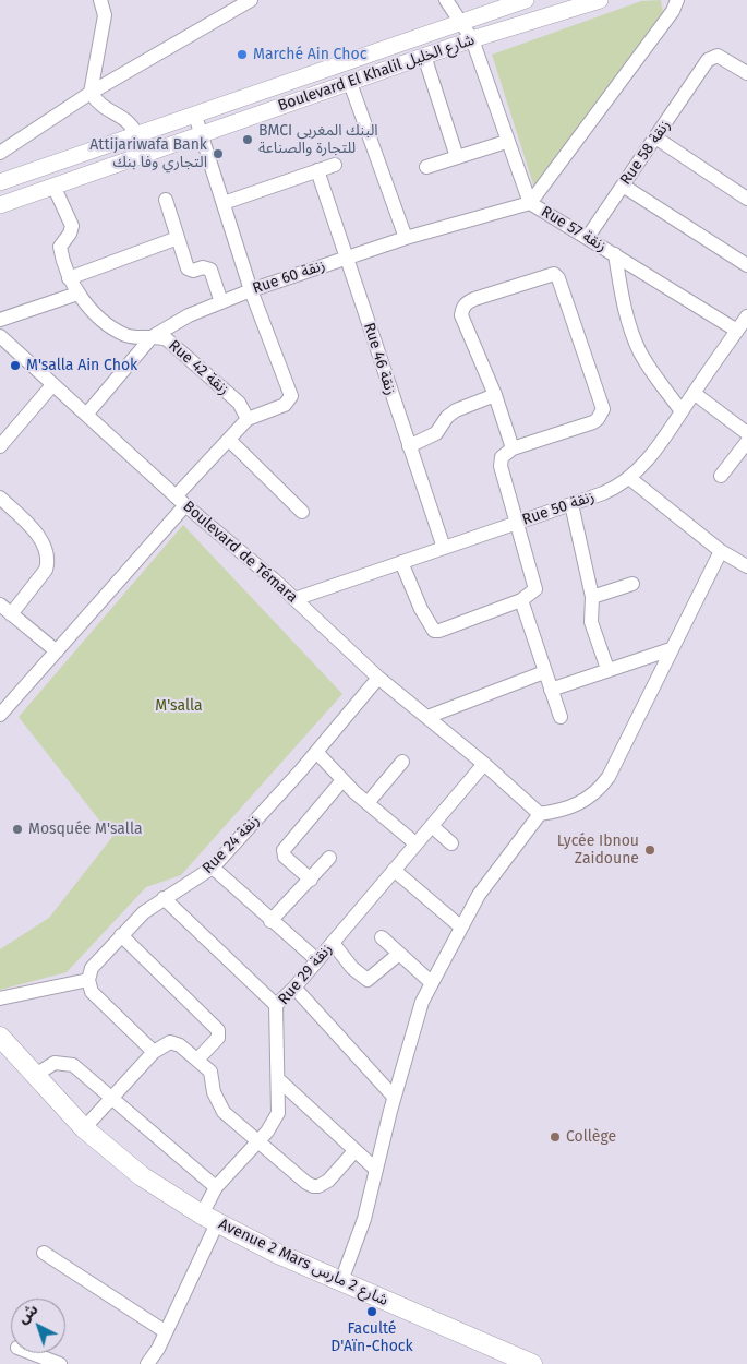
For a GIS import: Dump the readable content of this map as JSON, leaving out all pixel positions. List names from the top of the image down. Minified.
{"streets":{"main road":["Avenue 2 Mars شارع 2 مارس"],"street":["Boulevard El Khalil شارع الخليل","Rue 58 زنقة","Rue 57 زنقة","Rue 60 زنقة","Rue 46 زنقة","Rue 42 زنقة","Rue 50 زنقة","Boulevard de Témara","Rue 24 زنقة","Rue 29 زنقة"]},"crossings":[["Boulevard El Khalil شارع الخليل","Rue 57 زنقة"],["Boulevard El Khalil شارع الخليل","Rue 42 زنقة"],["Rue 58 زنقة","Rue 57 زنقة"],["Rue 57 زنقة","Rue 60 زنقة"],["Rue 57 زنقة","Rue 50 زنقة"],["Rue 60 زنقة","Rue 46 زنقة"],["Rue 60 زنقة","Rue 42 زنقة"],["Rue 60 زنقة","Boulevard de Témara"],["Rue 46 زنقة","Rue 50 زنقة"],["Rue 50 زنقة","Boulevard de Témara"],["Boulevard de Témara","Rue 24 زنقة"],["Boulevard de Témara","Rue 29 زنقة"],["Rue 29 زنقة","Avenue 2 Mars شارع 2 مارس"]],"parks":["M'salla"],"places":["Marché Ain Choc","BMCI البنك المغربي للتجارة والصناعة","Attijariwafa Bank التجاري وفا بنك","M'salla Ain Chok","Mosquée M'salla","Lycée Ibnou Zaidoune","Collège","Faculté D'Aïn-Chock"],"north":"top left"}
